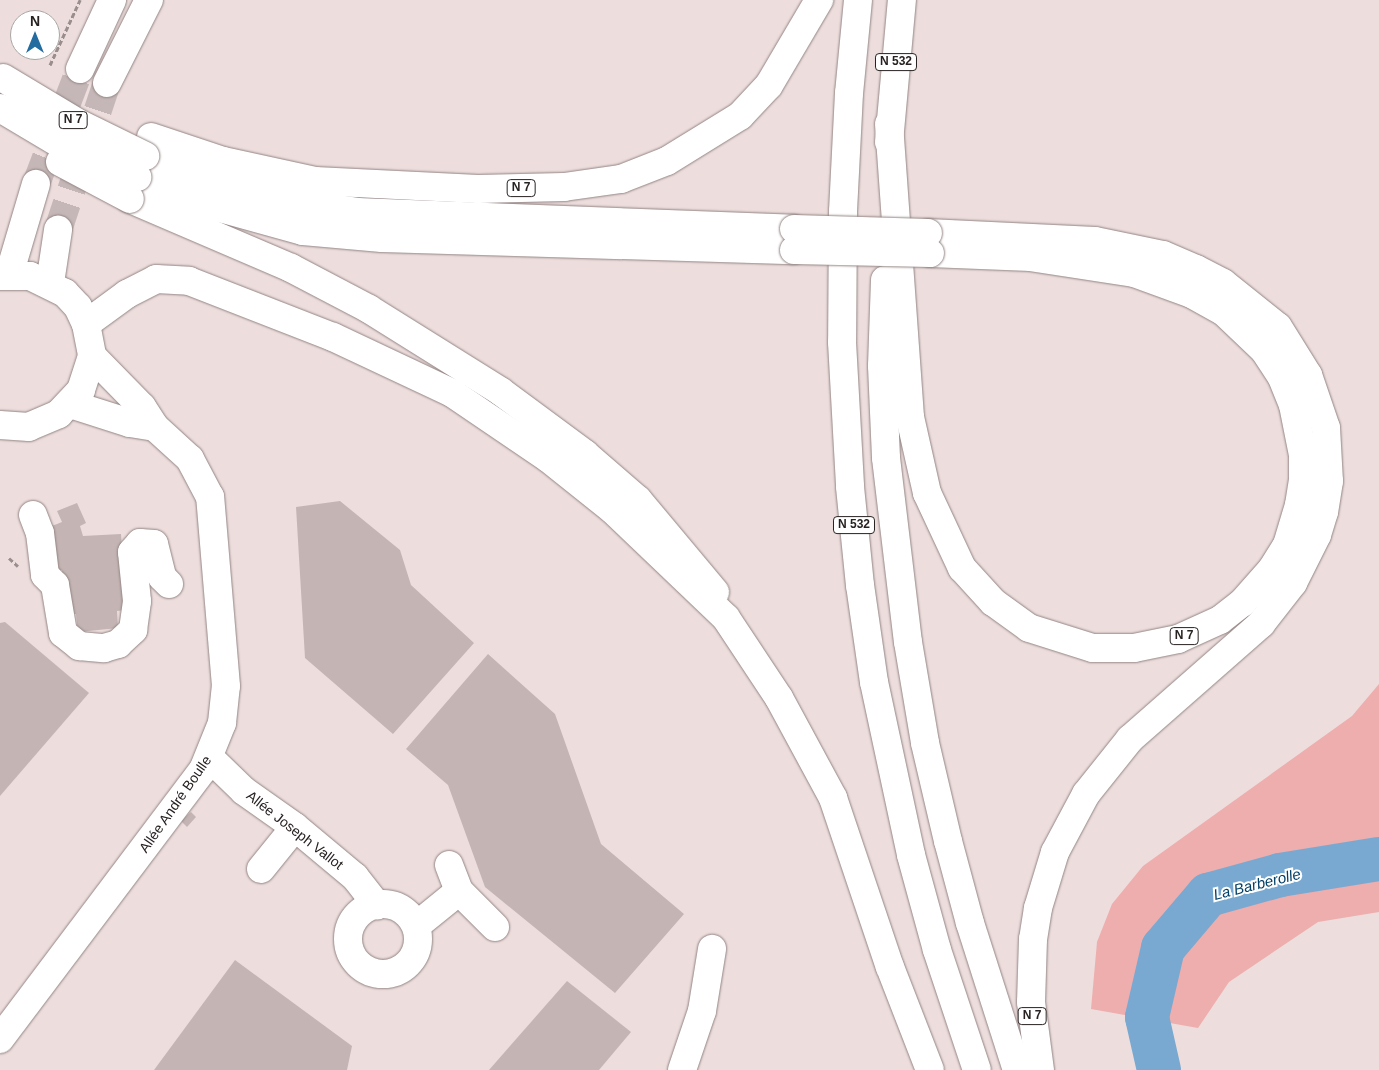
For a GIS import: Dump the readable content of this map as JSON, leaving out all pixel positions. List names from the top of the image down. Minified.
{"streets":{"main road":["N 532","N 7","Allée André Boulle","Allée Joseph Vallot"]},"crossings":[["N 532","N 7"],["Allée André Boulle","Allée Joseph Vallot"]],"water":["La Barberolle"],"north":"top"}
